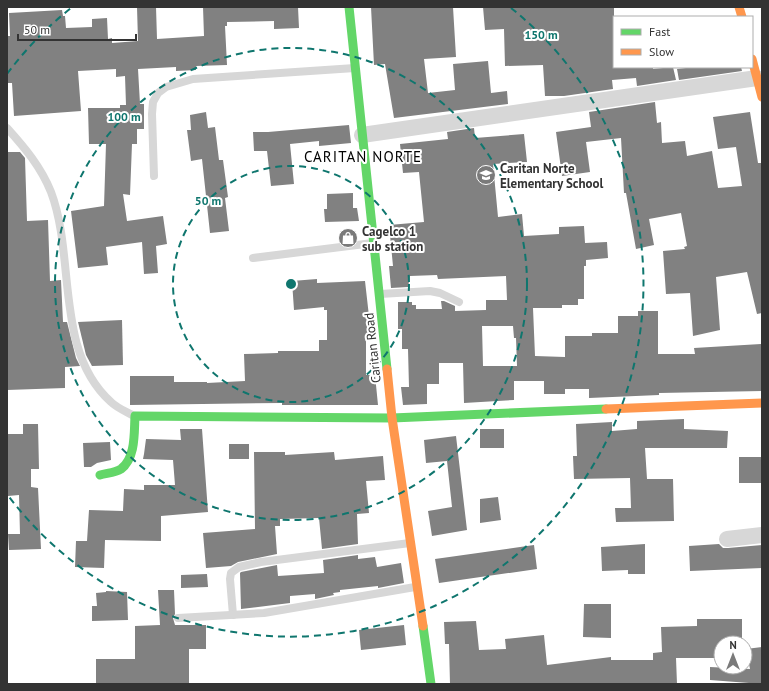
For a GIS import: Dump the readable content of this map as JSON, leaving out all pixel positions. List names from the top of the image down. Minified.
{"streets":{"street":["Caritan Road"]},"districts":["CARITAN NORTE"],"places":{"school or university":["Caritan Norte Elementary School"],"shop":["Cagelco 1 sub station"]},"legend":["Fast","Slow"],"scale_bar":"50 m","north":"top","rings":["150 m","100 m","50 m"]}
